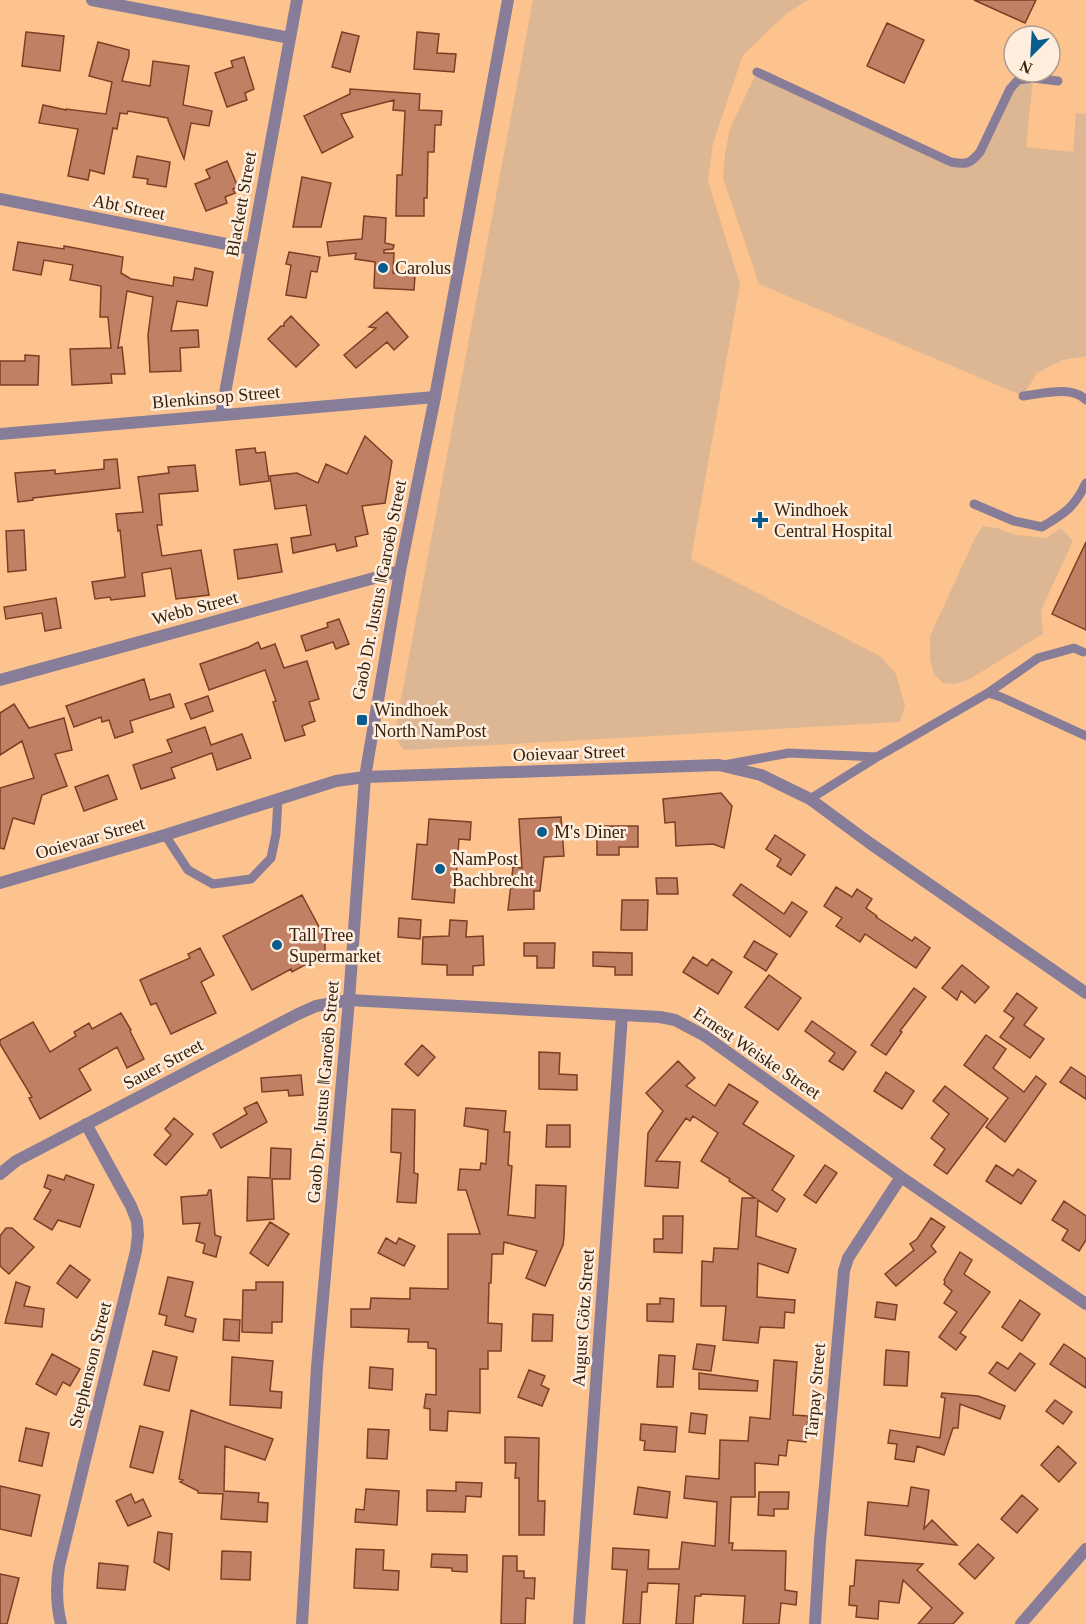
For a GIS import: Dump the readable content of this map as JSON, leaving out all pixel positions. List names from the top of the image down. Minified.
{"streets":{"street":["Blackett Street","Abt Street","Blenkinsop Street","Gaob Dr. Justus ǁGaroëb Street","Webb Street","Ooievaar Street","Ernest Weiske Street","Sauer Street","August Götz Street","Stephenson Street","Tarpay Street"]},"crossings":[["Blackett Street","Abt Street"],["Blackett Street","Blenkinsop Street"],["Blenkinsop Street","Gaob Dr. Justus ǁGaroëb Street"],["Gaob Dr. Justus ǁGaroëb Street","Webb Street"],["Gaob Dr. Justus ǁGaroëb Street","Ooievaar Street"],["Gaob Dr. Justus ǁGaroëb Street","Ernest Weiske Street"],["Gaob Dr. Justus ǁGaroëb Street","Sauer Street"],["Ernest Weiske Street","Sauer Street"],["Ernest Weiske Street","August Götz Street"],["Ernest Weiske Street","Tarpay Street"],["Sauer Street","Stephenson Street"]],"places":{"other":["Carolus","M's Diner","NamPost Bachbrecht","Tall Tree Supermarket"],"health":["Windhoek Central Hospital"],"transit":["Windhoek North NamPost"]},"north":"bottom left"}
